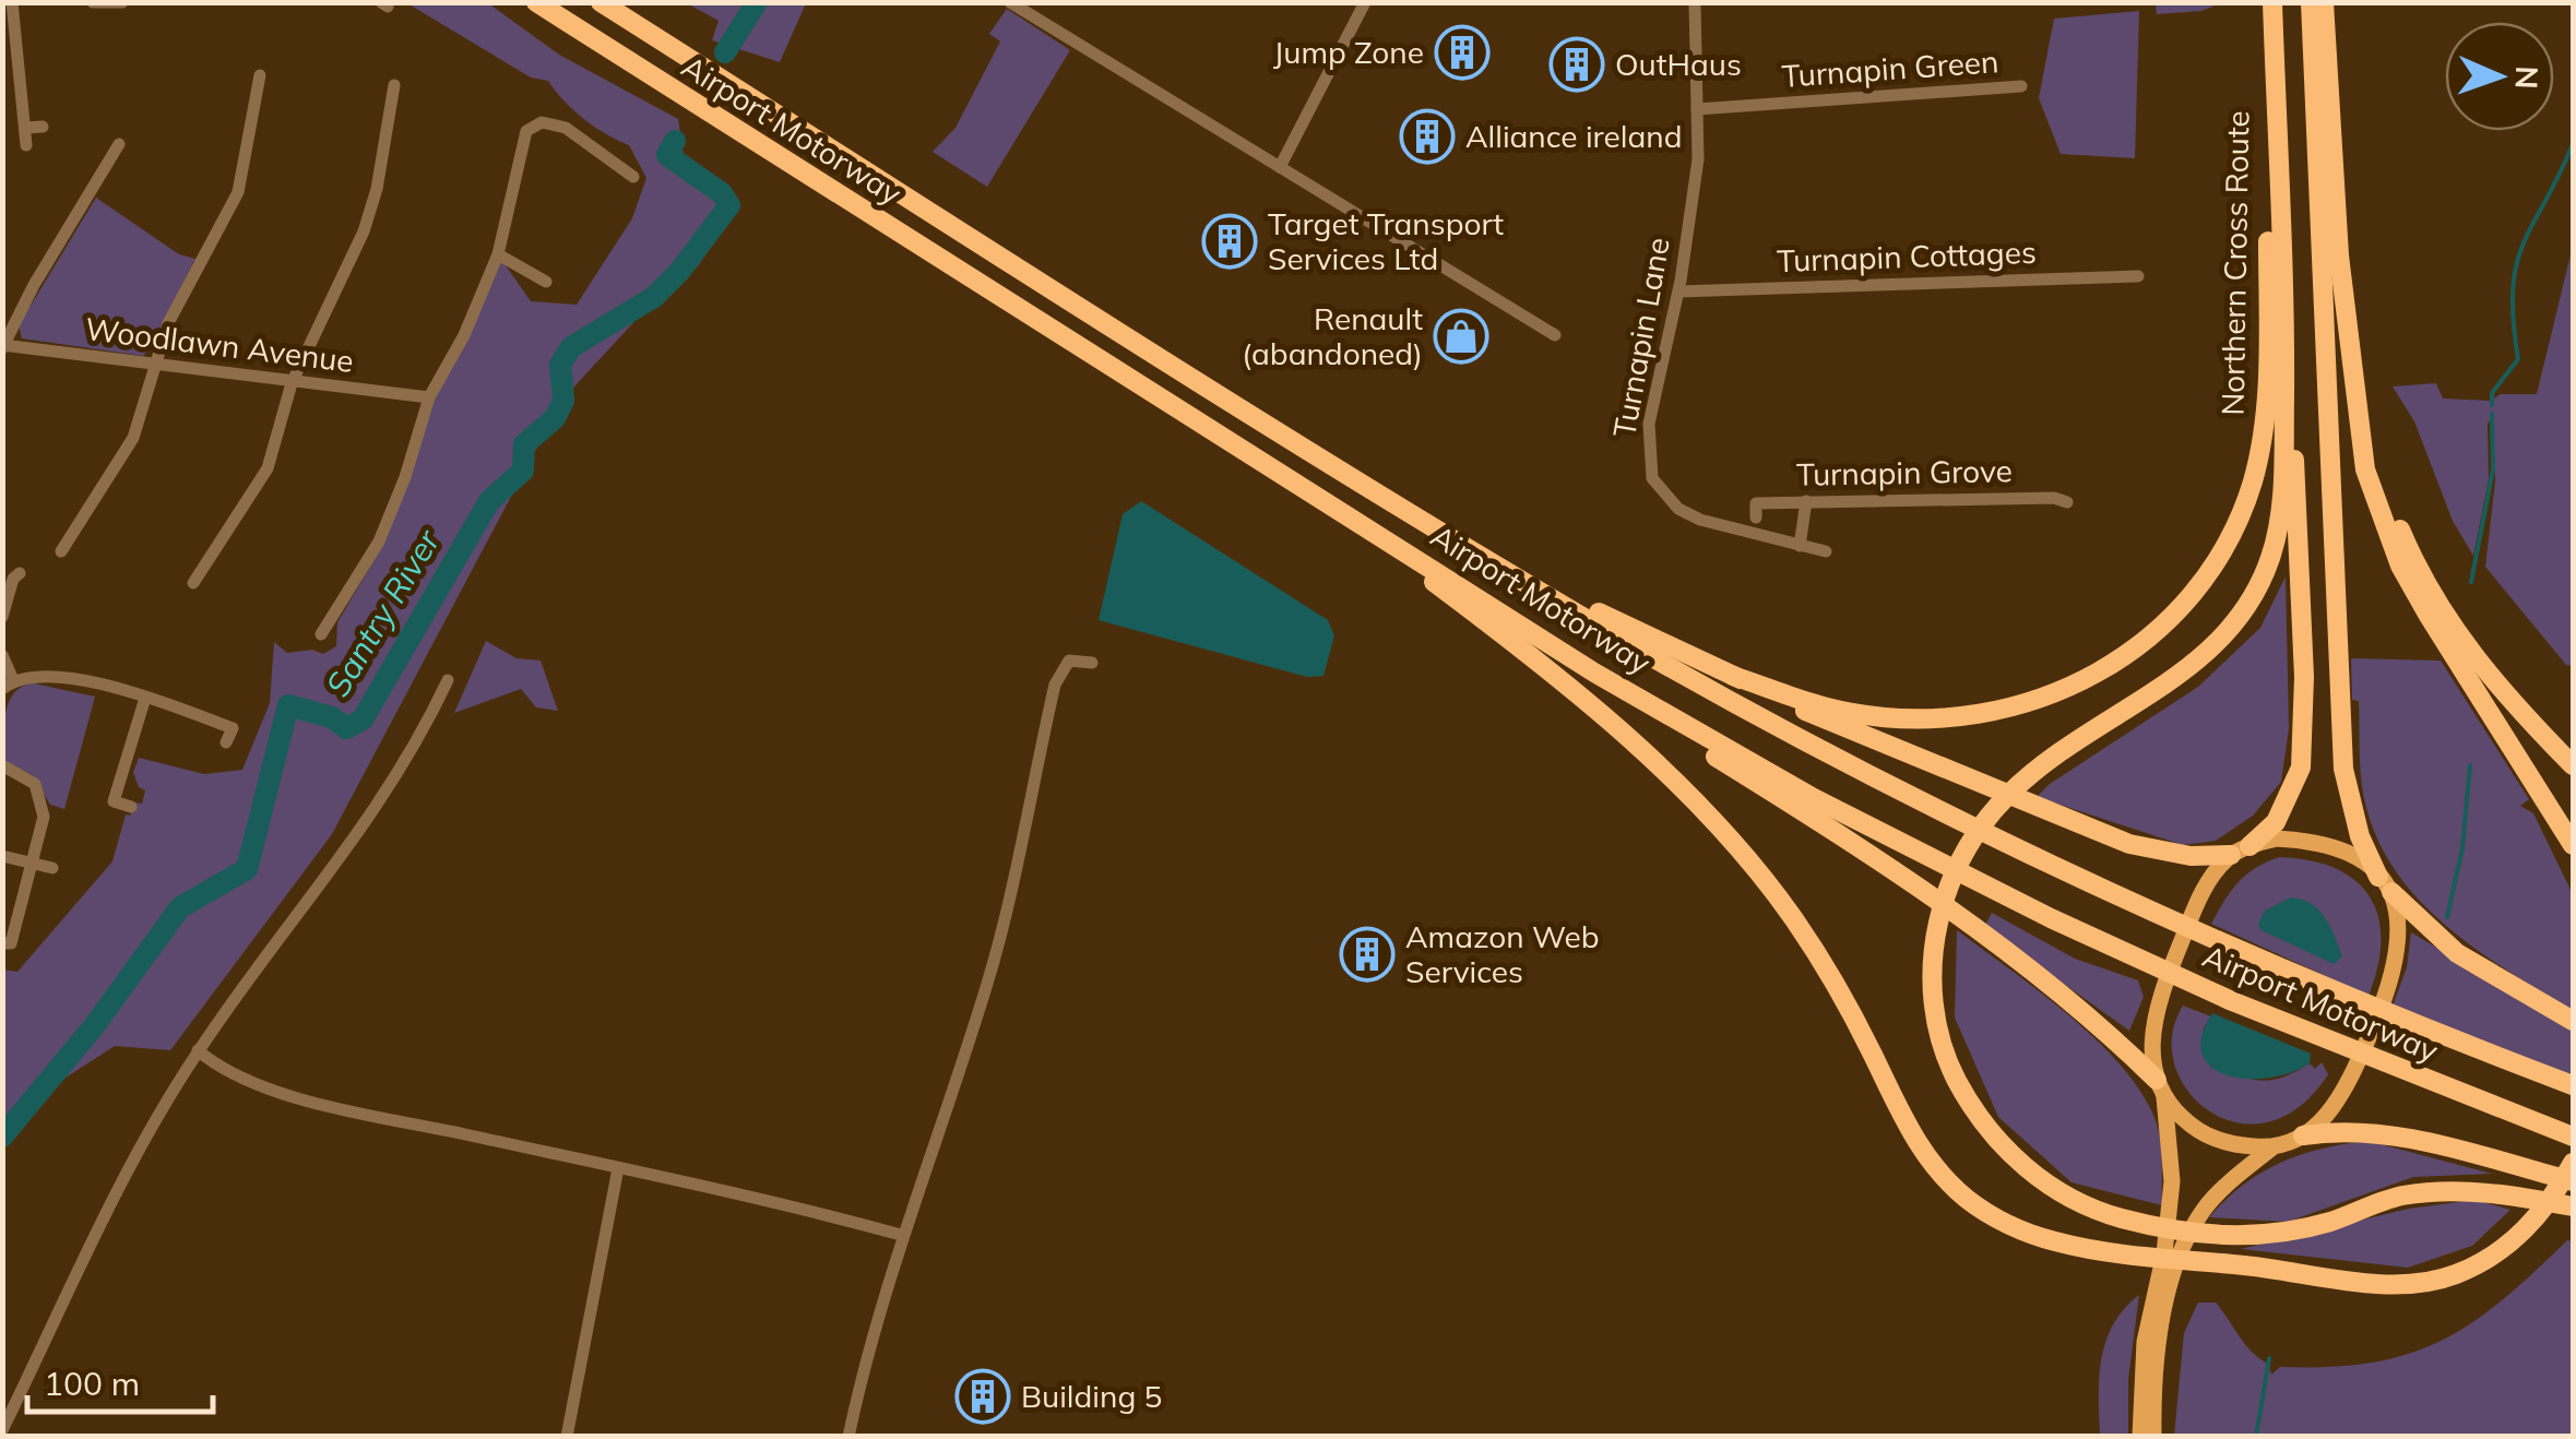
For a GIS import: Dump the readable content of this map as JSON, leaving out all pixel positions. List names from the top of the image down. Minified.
{"streets":{"highway":["Airport Motorway","Northern Cross Route"],"street":["Turnapin Green","Turnapin Cottages","Turnapin Lane","Woodlawn Avenue","Turnapin Grove"]},"crossings":[["Turnapin Green","Turnapin Lane"],["Turnapin Cottages","Turnapin Lane"]],"water":["Santry River"],"places":{"building":["Jump Zone","OutHaus","Alliance ireland","Target Transport Services Ltd","Amazon Web Services","Building 5"],"shop":["Renault (abandoned)"]},"scale_bar":"100 m","north":"right"}
